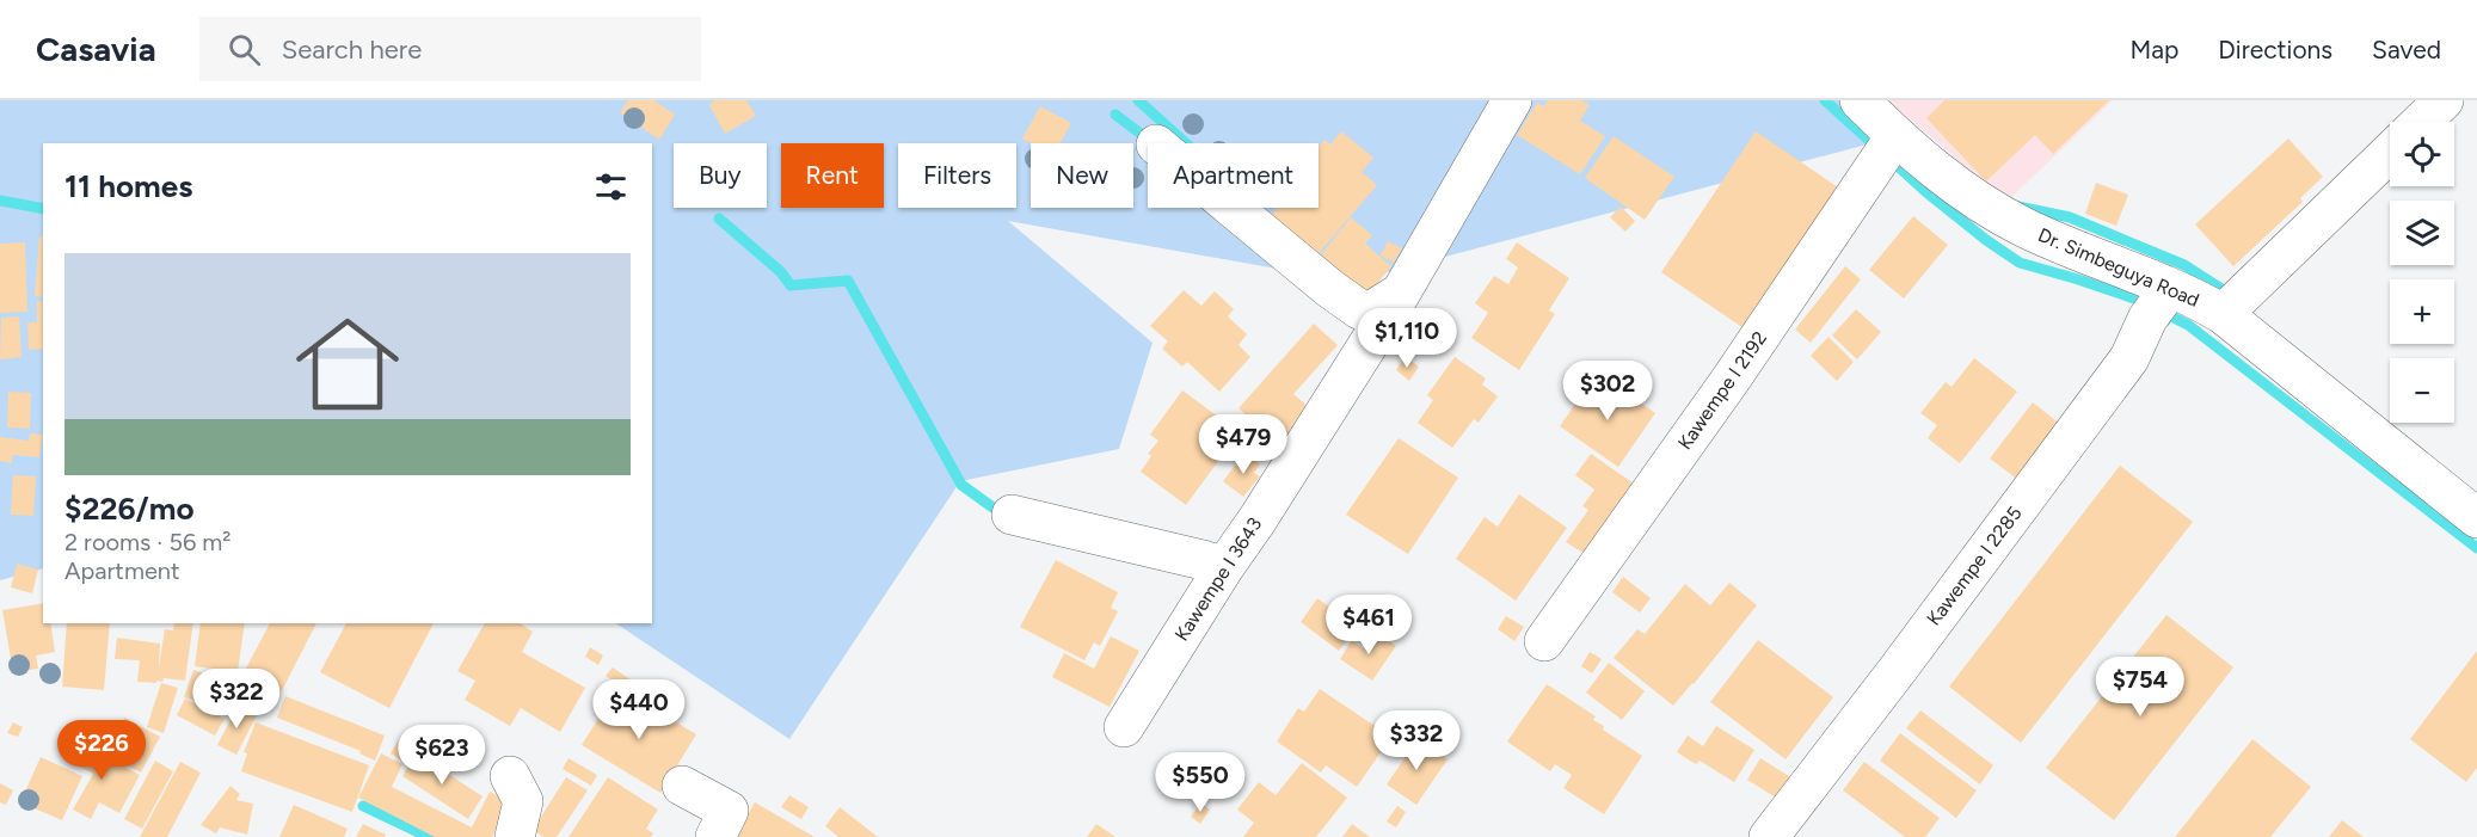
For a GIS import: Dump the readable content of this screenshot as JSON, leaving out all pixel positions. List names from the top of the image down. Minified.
{"streets":{"street":["Dr. Simbeguya Road","Kawempe I 2192","Kawempe I 2285","Kawempe I 3643"]},"crossings":[["Dr. Simbeguya Road","Kawempe I 2192"],["Dr. Simbeguya Road","Kawempe I 2285"]],"page":{"header":"Casavia","search":"Search here","nav":["Map","Directions","Saved"],"map_buttons":["+","−"],"chip":["Buy","Rent","Filters","New","Apartment"],"heading":"11 homes","list":[{"name":"$226/mo","note":"2 rooms · 56 m² · Apartment"}],"price":["$1,110","$302","$479","$461","$754","$322","$440","$332","$226","$623","$550"]}}
